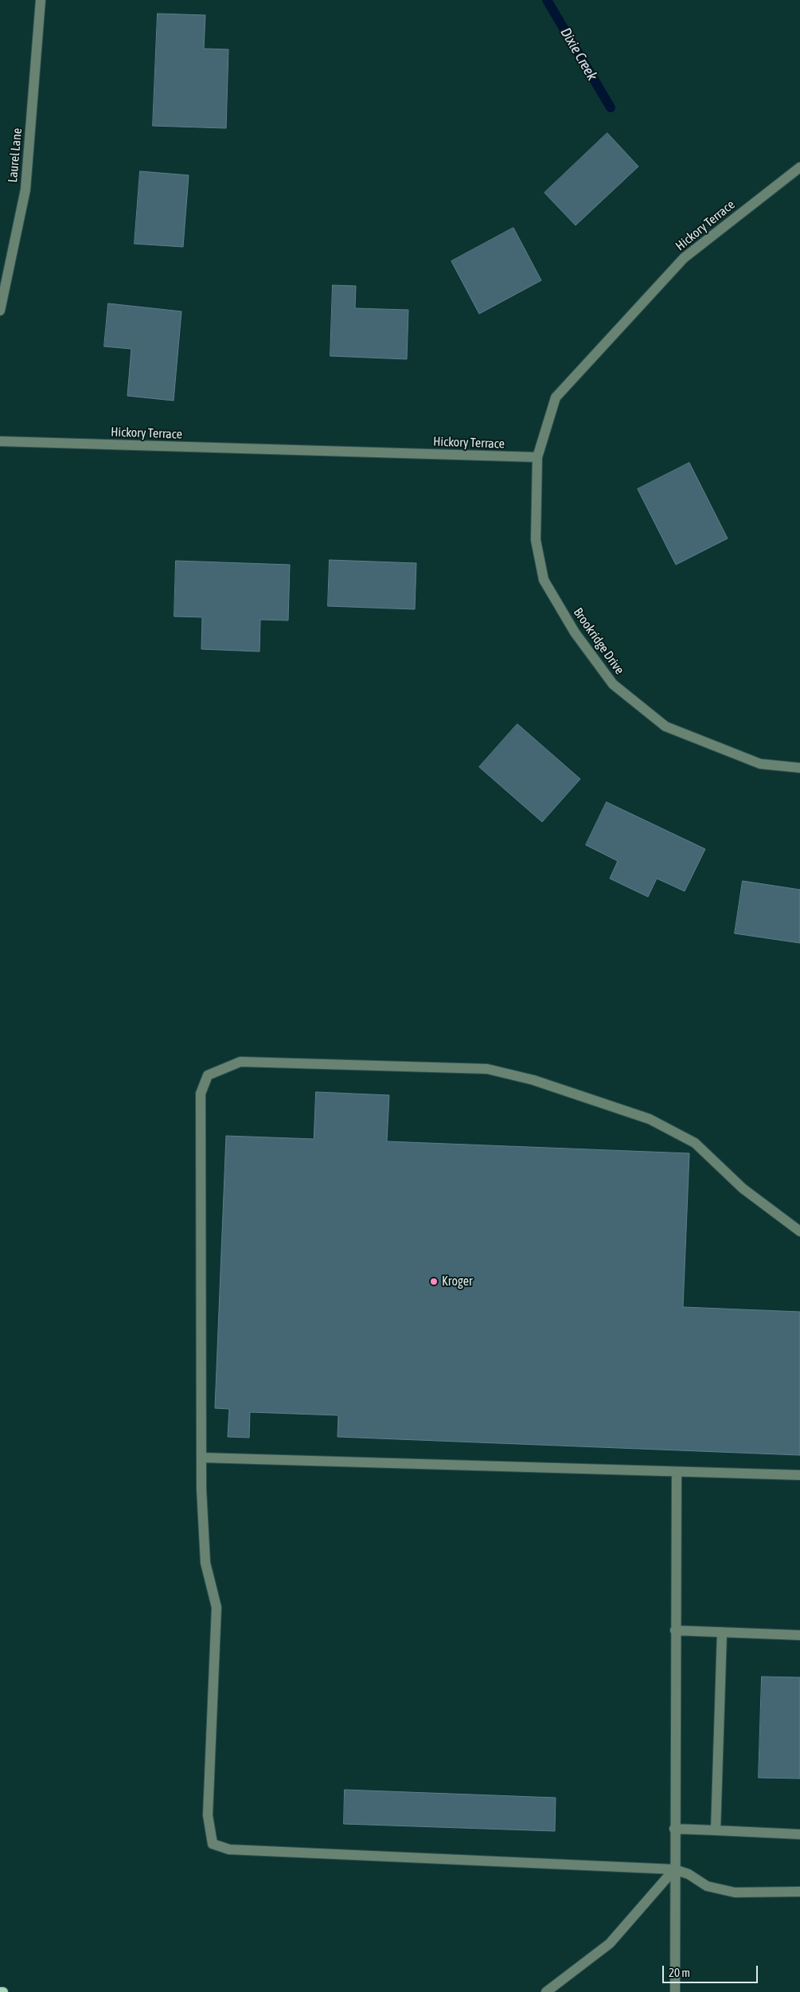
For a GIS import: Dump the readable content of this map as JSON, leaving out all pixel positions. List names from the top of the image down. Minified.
{"streets":{"street":["Laurel Lane","Hickory Terrace","Brookridge Drive"]},"crossings":[["Hickory Terrace","Brookridge Drive"]],"water":["Dixie Creek"],"places":["Kroger"],"scale_bar":"20 m"}
